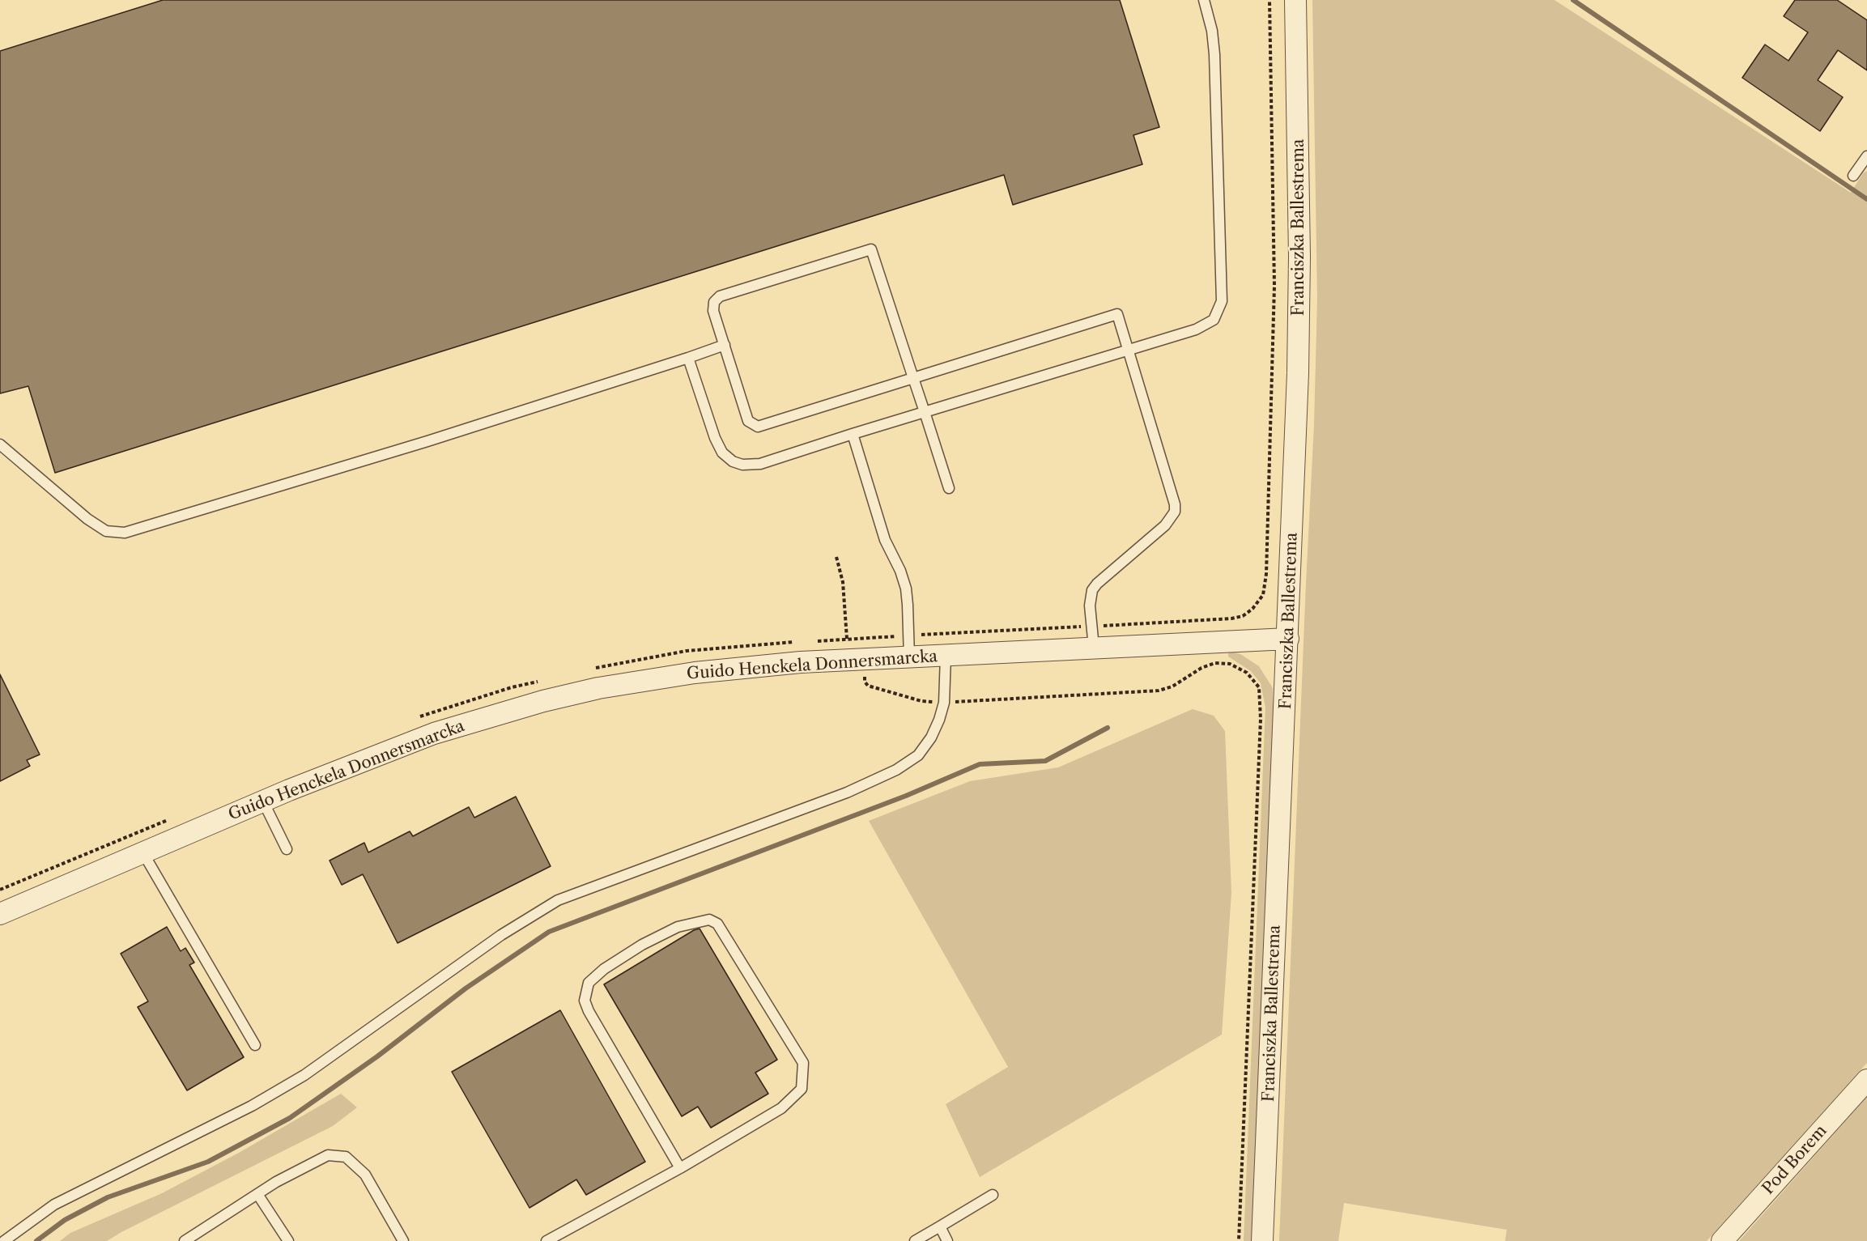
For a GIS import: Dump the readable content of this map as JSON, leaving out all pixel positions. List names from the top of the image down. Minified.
{"streets":{"street":["Franciszka Ballestrema","Guido Henckela Donnersmarcka","Pod Borem"]},"crossings":[["Franciszka Ballestrema","Guido Henckela Donnersmarcka"]]}
